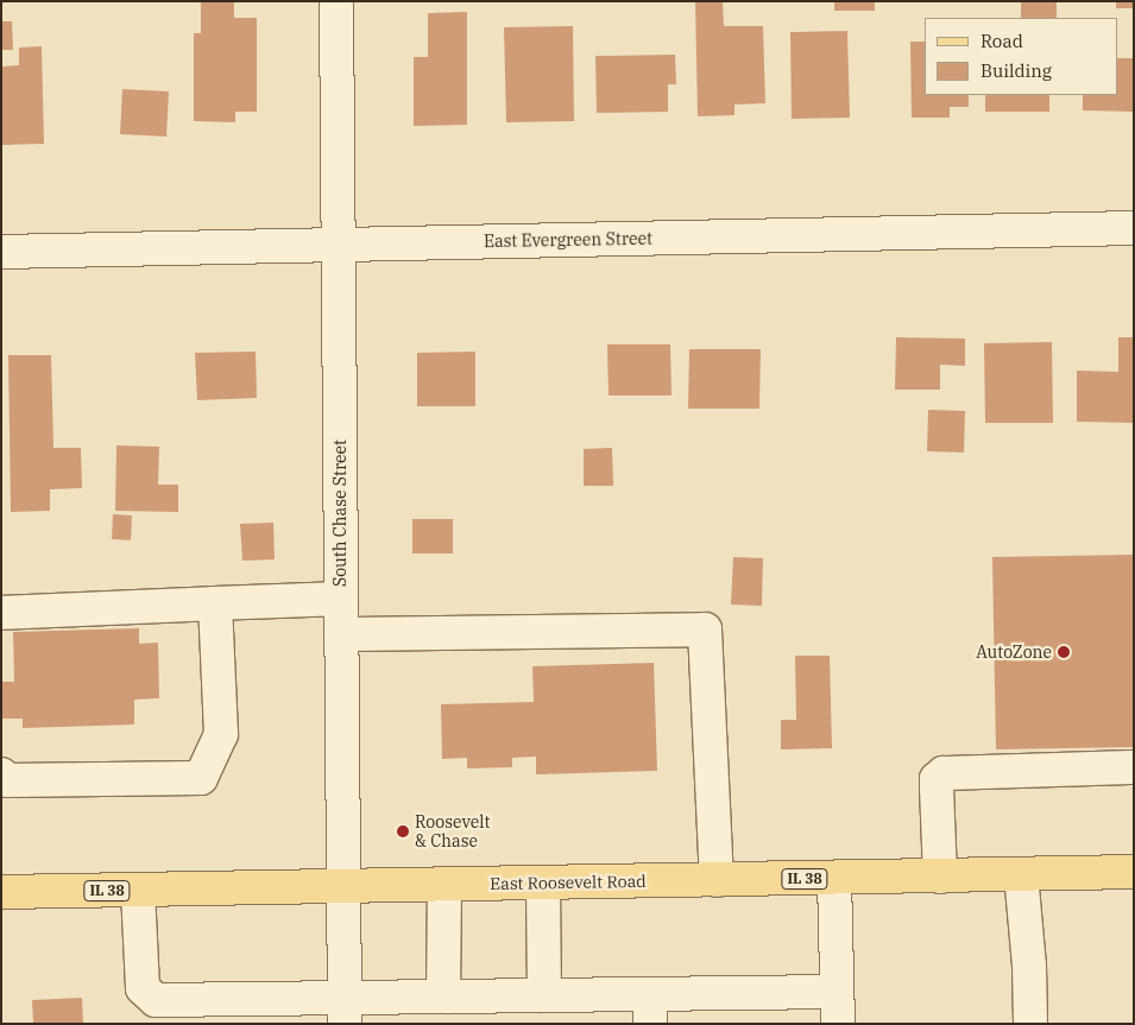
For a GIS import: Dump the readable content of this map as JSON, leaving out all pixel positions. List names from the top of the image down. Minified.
{"streets":{"main road":["IL 38","East Roosevelt Road"],"street":["East Evergreen Street","South Chase Street"]},"crossings":[["East Evergreen Street","South Chase Street"],["South Chase Street","East Roosevelt Road"]],"places":["AutoZone","Roosevelt & Chase"],"legend":["Road","Building"]}
